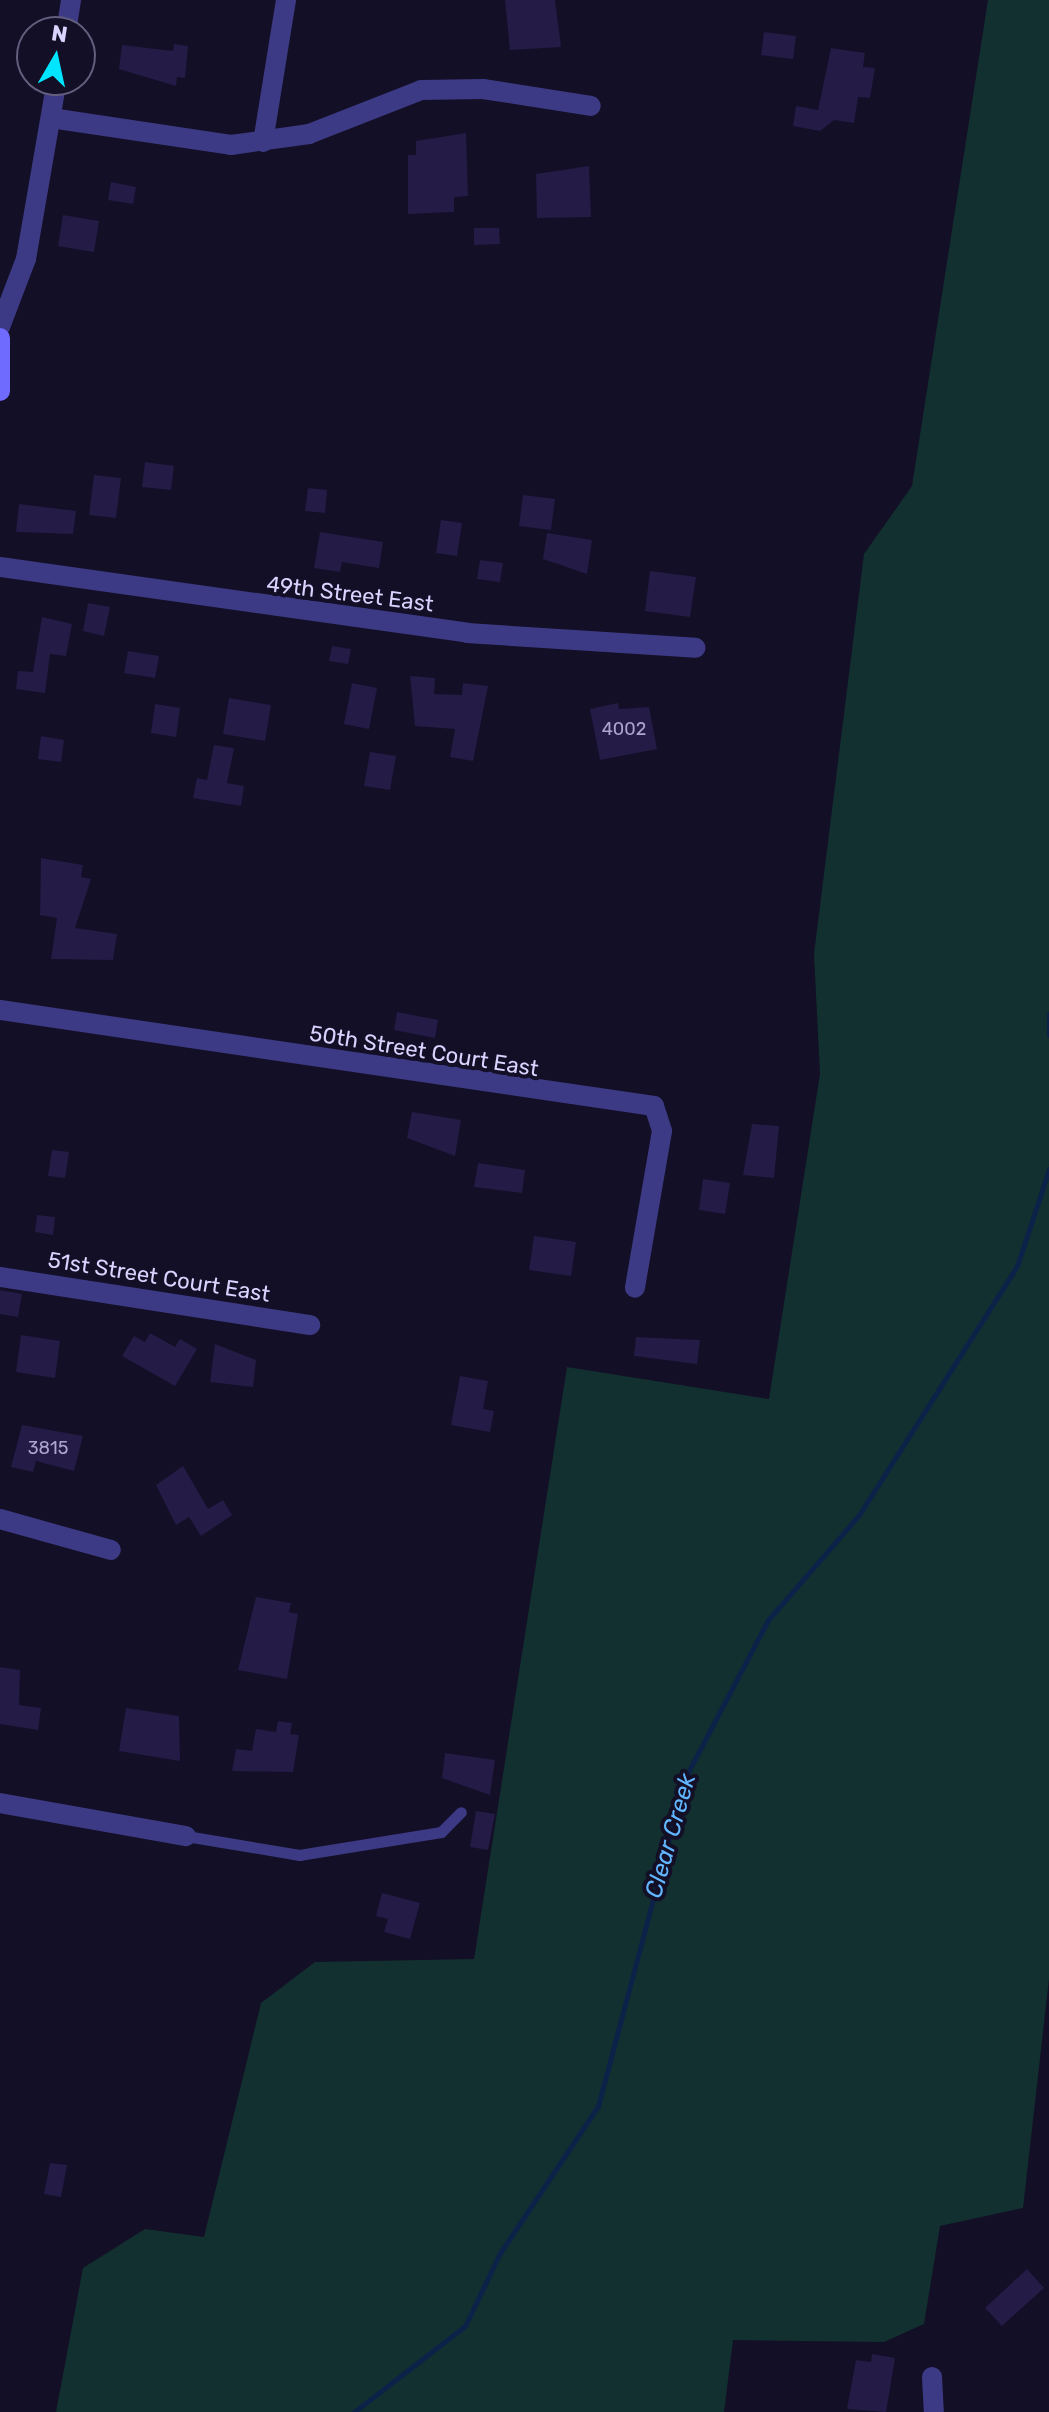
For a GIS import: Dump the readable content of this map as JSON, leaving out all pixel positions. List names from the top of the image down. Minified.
{"streets":{"street":["49th Street East","50th Street Court East","51st Street Court East"]},"water":["Clear Creek"],"house_numbers":["4002","3815"],"north":"top"}
